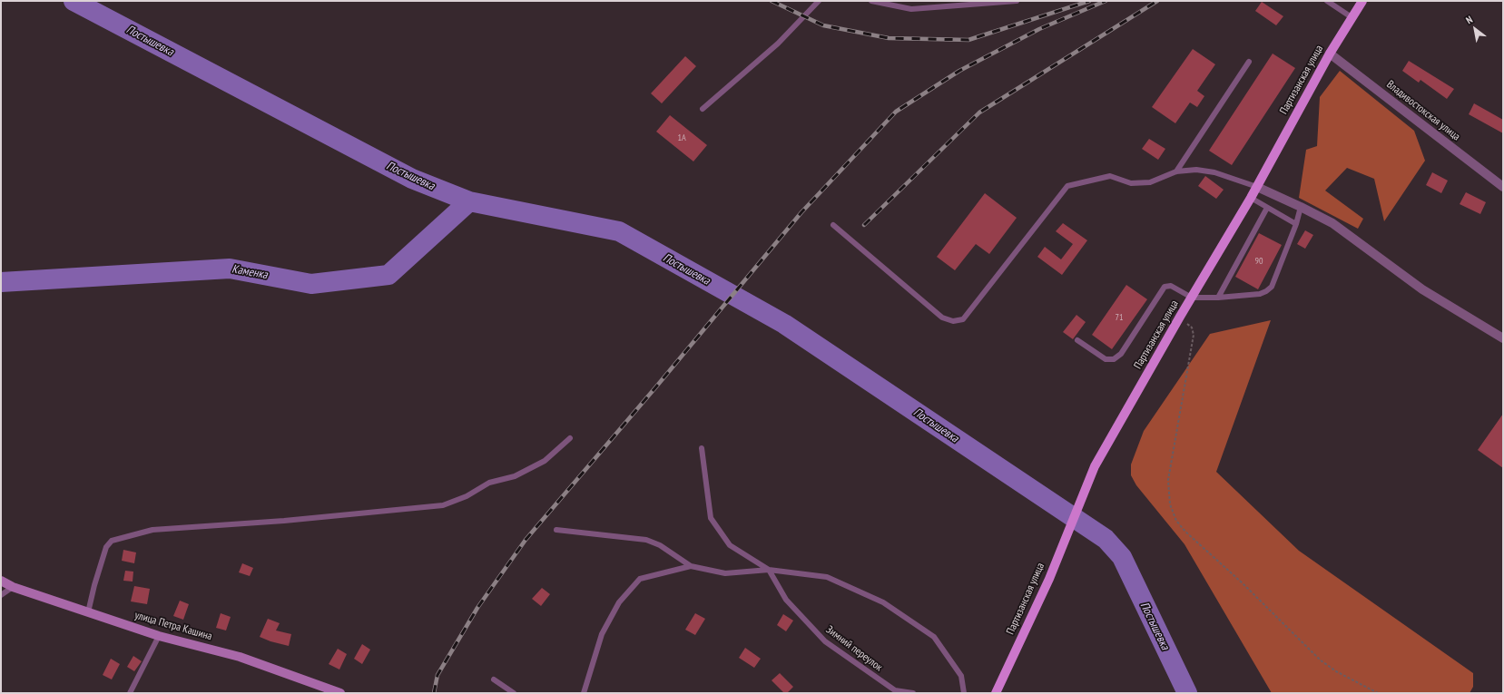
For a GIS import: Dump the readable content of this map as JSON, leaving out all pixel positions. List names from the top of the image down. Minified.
{"streets":{"main road":["Партизанская улица","улица Петра Кашина"],"street":["Владивостокская улица"],"lane":["Зимний переулок"]},"crossings":[["Партизанская улица","Владивостокская улица"]],"water":["Постышевка","Каменка"],"house_numbers":["1А","90","71"],"north":"top left"}
